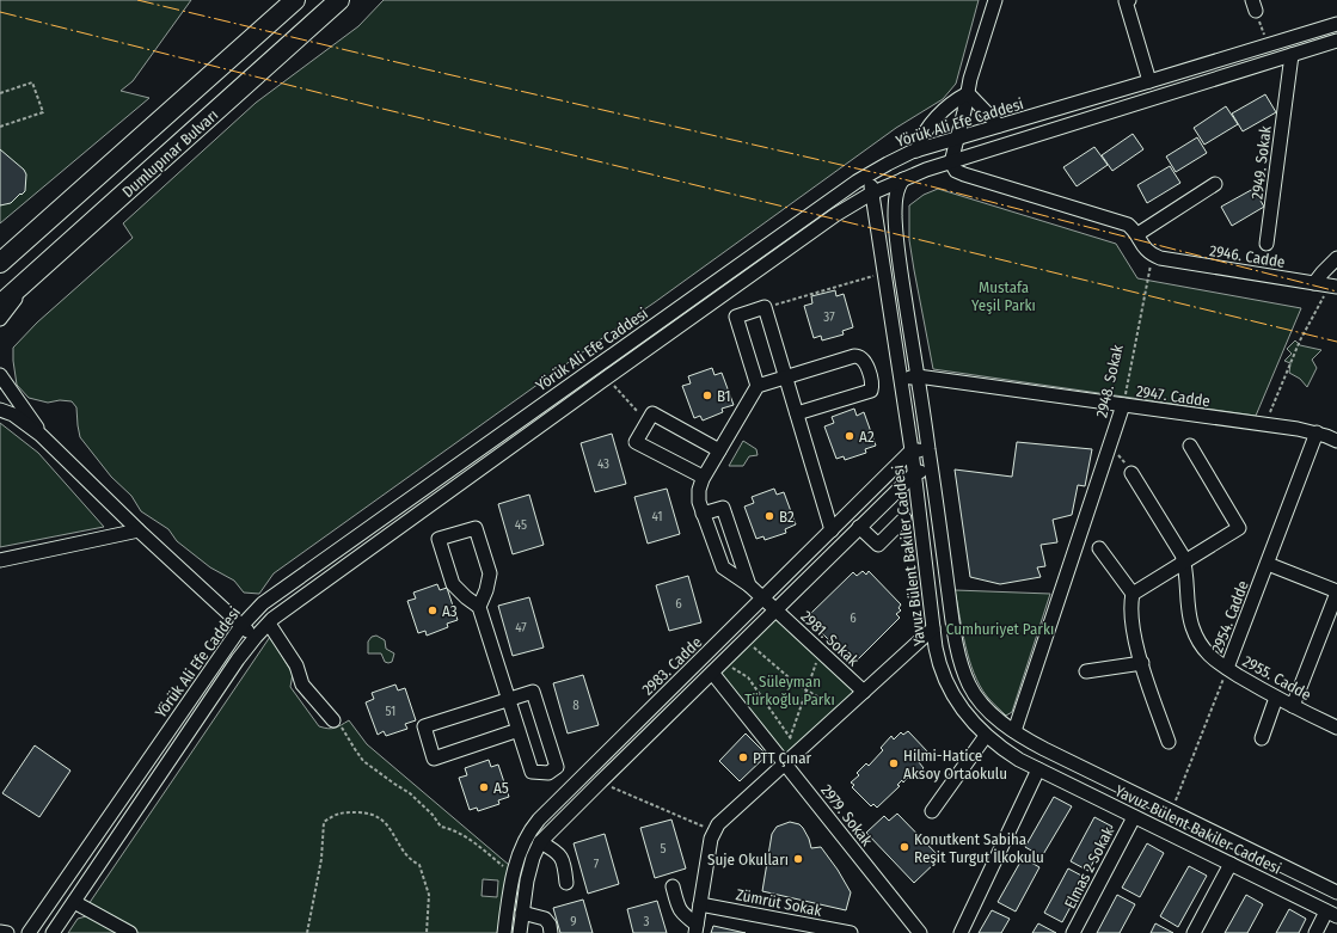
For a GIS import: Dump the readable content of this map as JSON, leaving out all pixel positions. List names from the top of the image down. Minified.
{"streets":{"highway":["Dumlupınar Bulvarı"],"street":["Yörük Ali Efe Caddesi","2949. Sokak","2946. Cadde","2948. Sokak","2947. Cadde","Yavuz Bülent Bakiler Caddesi","2954. Cadde","2981. Sokak","2983. Cadde","2955. Cadde","2979. Sokak","Elmas 2 Sokak","Zümrüt Sokak"]},"crossings":[["Yörük Ali Efe Caddesi","2949. Sokak"],["Yörük Ali Efe Caddesi","Yavuz Bülent Bakiler Caddesi"],["2946. Cadde","2948. Sokak"],["2948. Sokak","2947. Cadde"],["2948. Sokak","Yavuz Bülent Bakiler Caddesi"],["2947. Cadde","Yavuz Bülent Bakiler Caddesi"],["2947. Cadde","2954. Cadde"],["Yavuz Bülent Bakiler Caddesi","2954. Cadde"],["Yavuz Bülent Bakiler Caddesi","2983. Cadde"],["Yavuz Bülent Bakiler Caddesi","Elmas 2 Sokak"],["2954. Cadde","2955. Cadde"],["2981. Sokak","2983. Cadde"]],"parks":["Mustafa Yeşil Parkı","Cumhuriyet Parkı","Süleyman Türkoğlu Parkı"],"places":["B1","A2","B2","A3","PTT Çınar","Hilmi-Hatice Aksoy Ortaokulu","A5","Konutkent Sabiha Reşit Turgut İlkokulu","Suje Okulları"],"house_numbers":["37","43","41","45","6","6","47","8","51","5","7","9","3"]}
